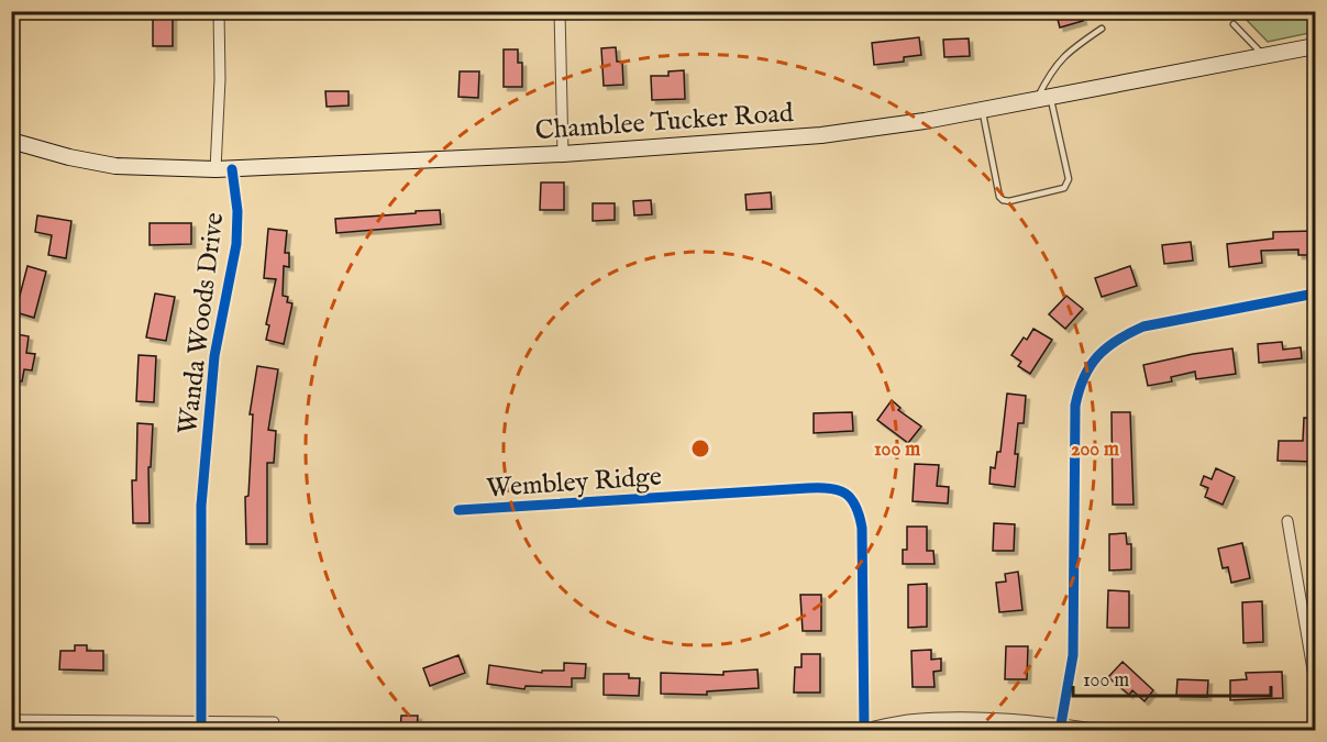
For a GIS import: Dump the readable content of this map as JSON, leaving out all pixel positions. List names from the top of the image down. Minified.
{"streets":{"main road":["Chamblee Tucker Road"],"street":["Wanda Woods Drive","Wembley Ridge"]},"crossings":[["Chamblee Tucker Road","Wanda Woods Drive"]],"scale_bar":"100 m","rings":["100 m","200 m"]}
